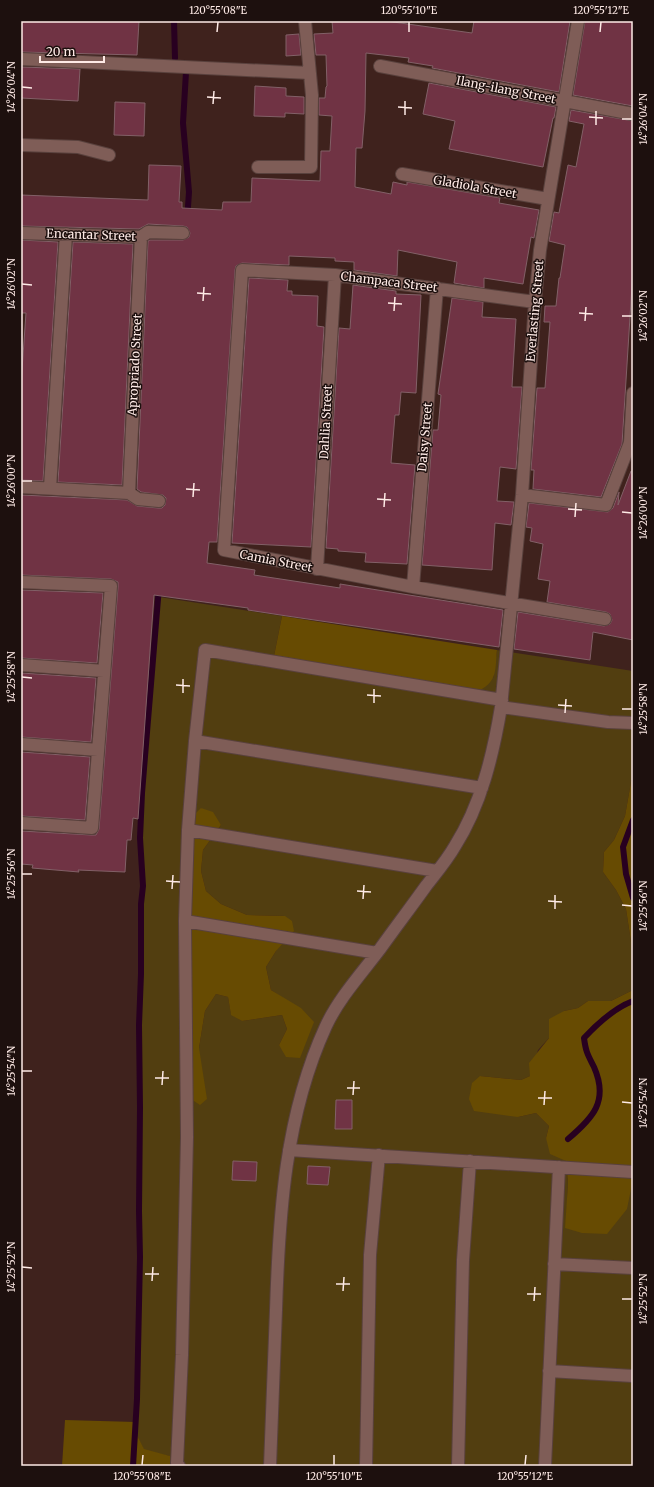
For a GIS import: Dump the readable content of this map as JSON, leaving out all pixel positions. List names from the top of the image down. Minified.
{"streets":{"street":["Ilang-ilang Street","Gladiola Street","Encantar Street","Champaca Street","Everlasting Street","Apropriado Street","Dahlia Street","Daisy Street","Camia Street"]},"crossings":[["Ilang-ilang Street","Everlasting Street"],["Gladiola Street","Everlasting Street"],["Encantar Street","Apropriado Street"],["Champaca Street","Everlasting Street"],["Champaca Street","Dahlia Street"],["Champaca Street","Daisy Street"],["Champaca Street","Camia Street"],["Everlasting Street","Camia Street"],["Dahlia Street","Camia Street"],["Daisy Street","Camia Street"]],"scale_bar":"20 m","coordinates":["120°55'08\"E","120°55'10\"E","120°55'12\"E","14°26'04\"N","14°26'02\"N","14°26'00\"N","14°25'58\"N","14°25'56\"N","14°25'54\"N","14°25'52\"N"]}
